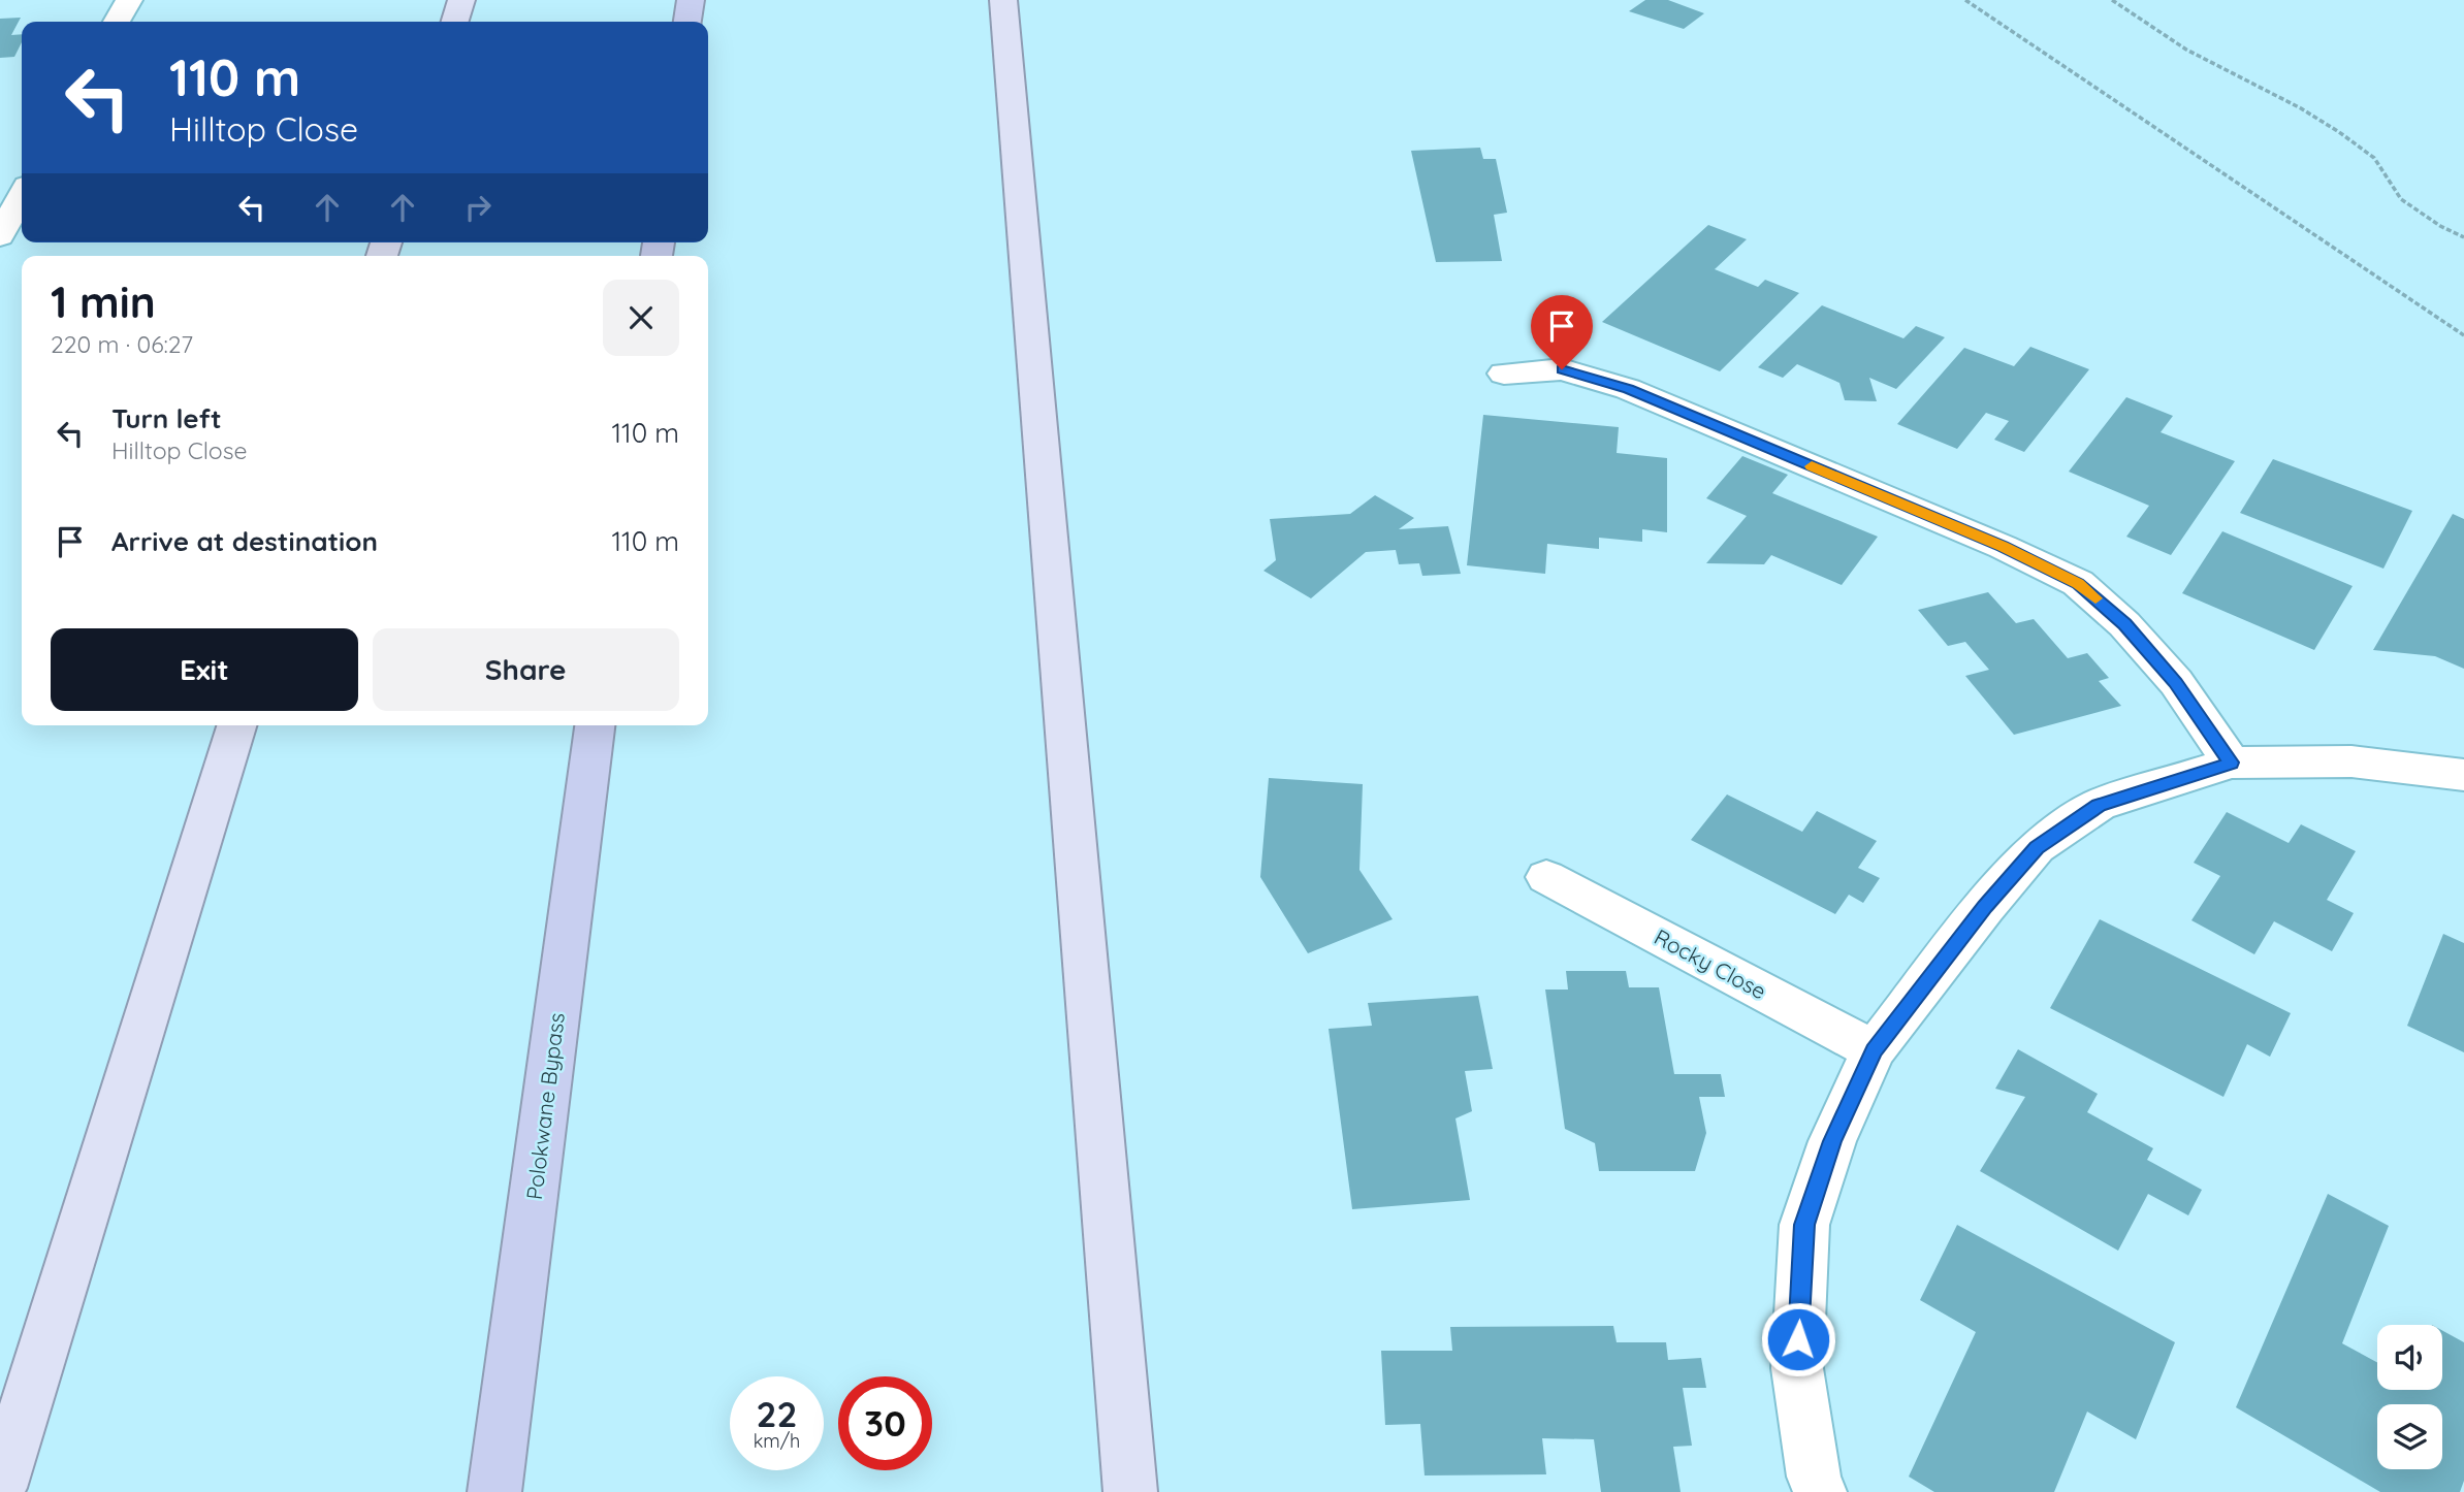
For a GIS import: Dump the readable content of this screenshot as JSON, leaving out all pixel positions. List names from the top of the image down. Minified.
{"streets":{"highway":["Polokwane Bypass"],"street":["Rocky Close"]},"page":{"turn":["110 m","Hilltop Close"],"heading":["1 min","220 m · 06:27"],"list":[{"name":"Turn left","note":"Hilltop Close","value":"110 m"},{"name":"Arrive at destination","value":"110 m"}],"buttons":["Exit","Share"],"speed":"22 km/h","limit":"30"}}
